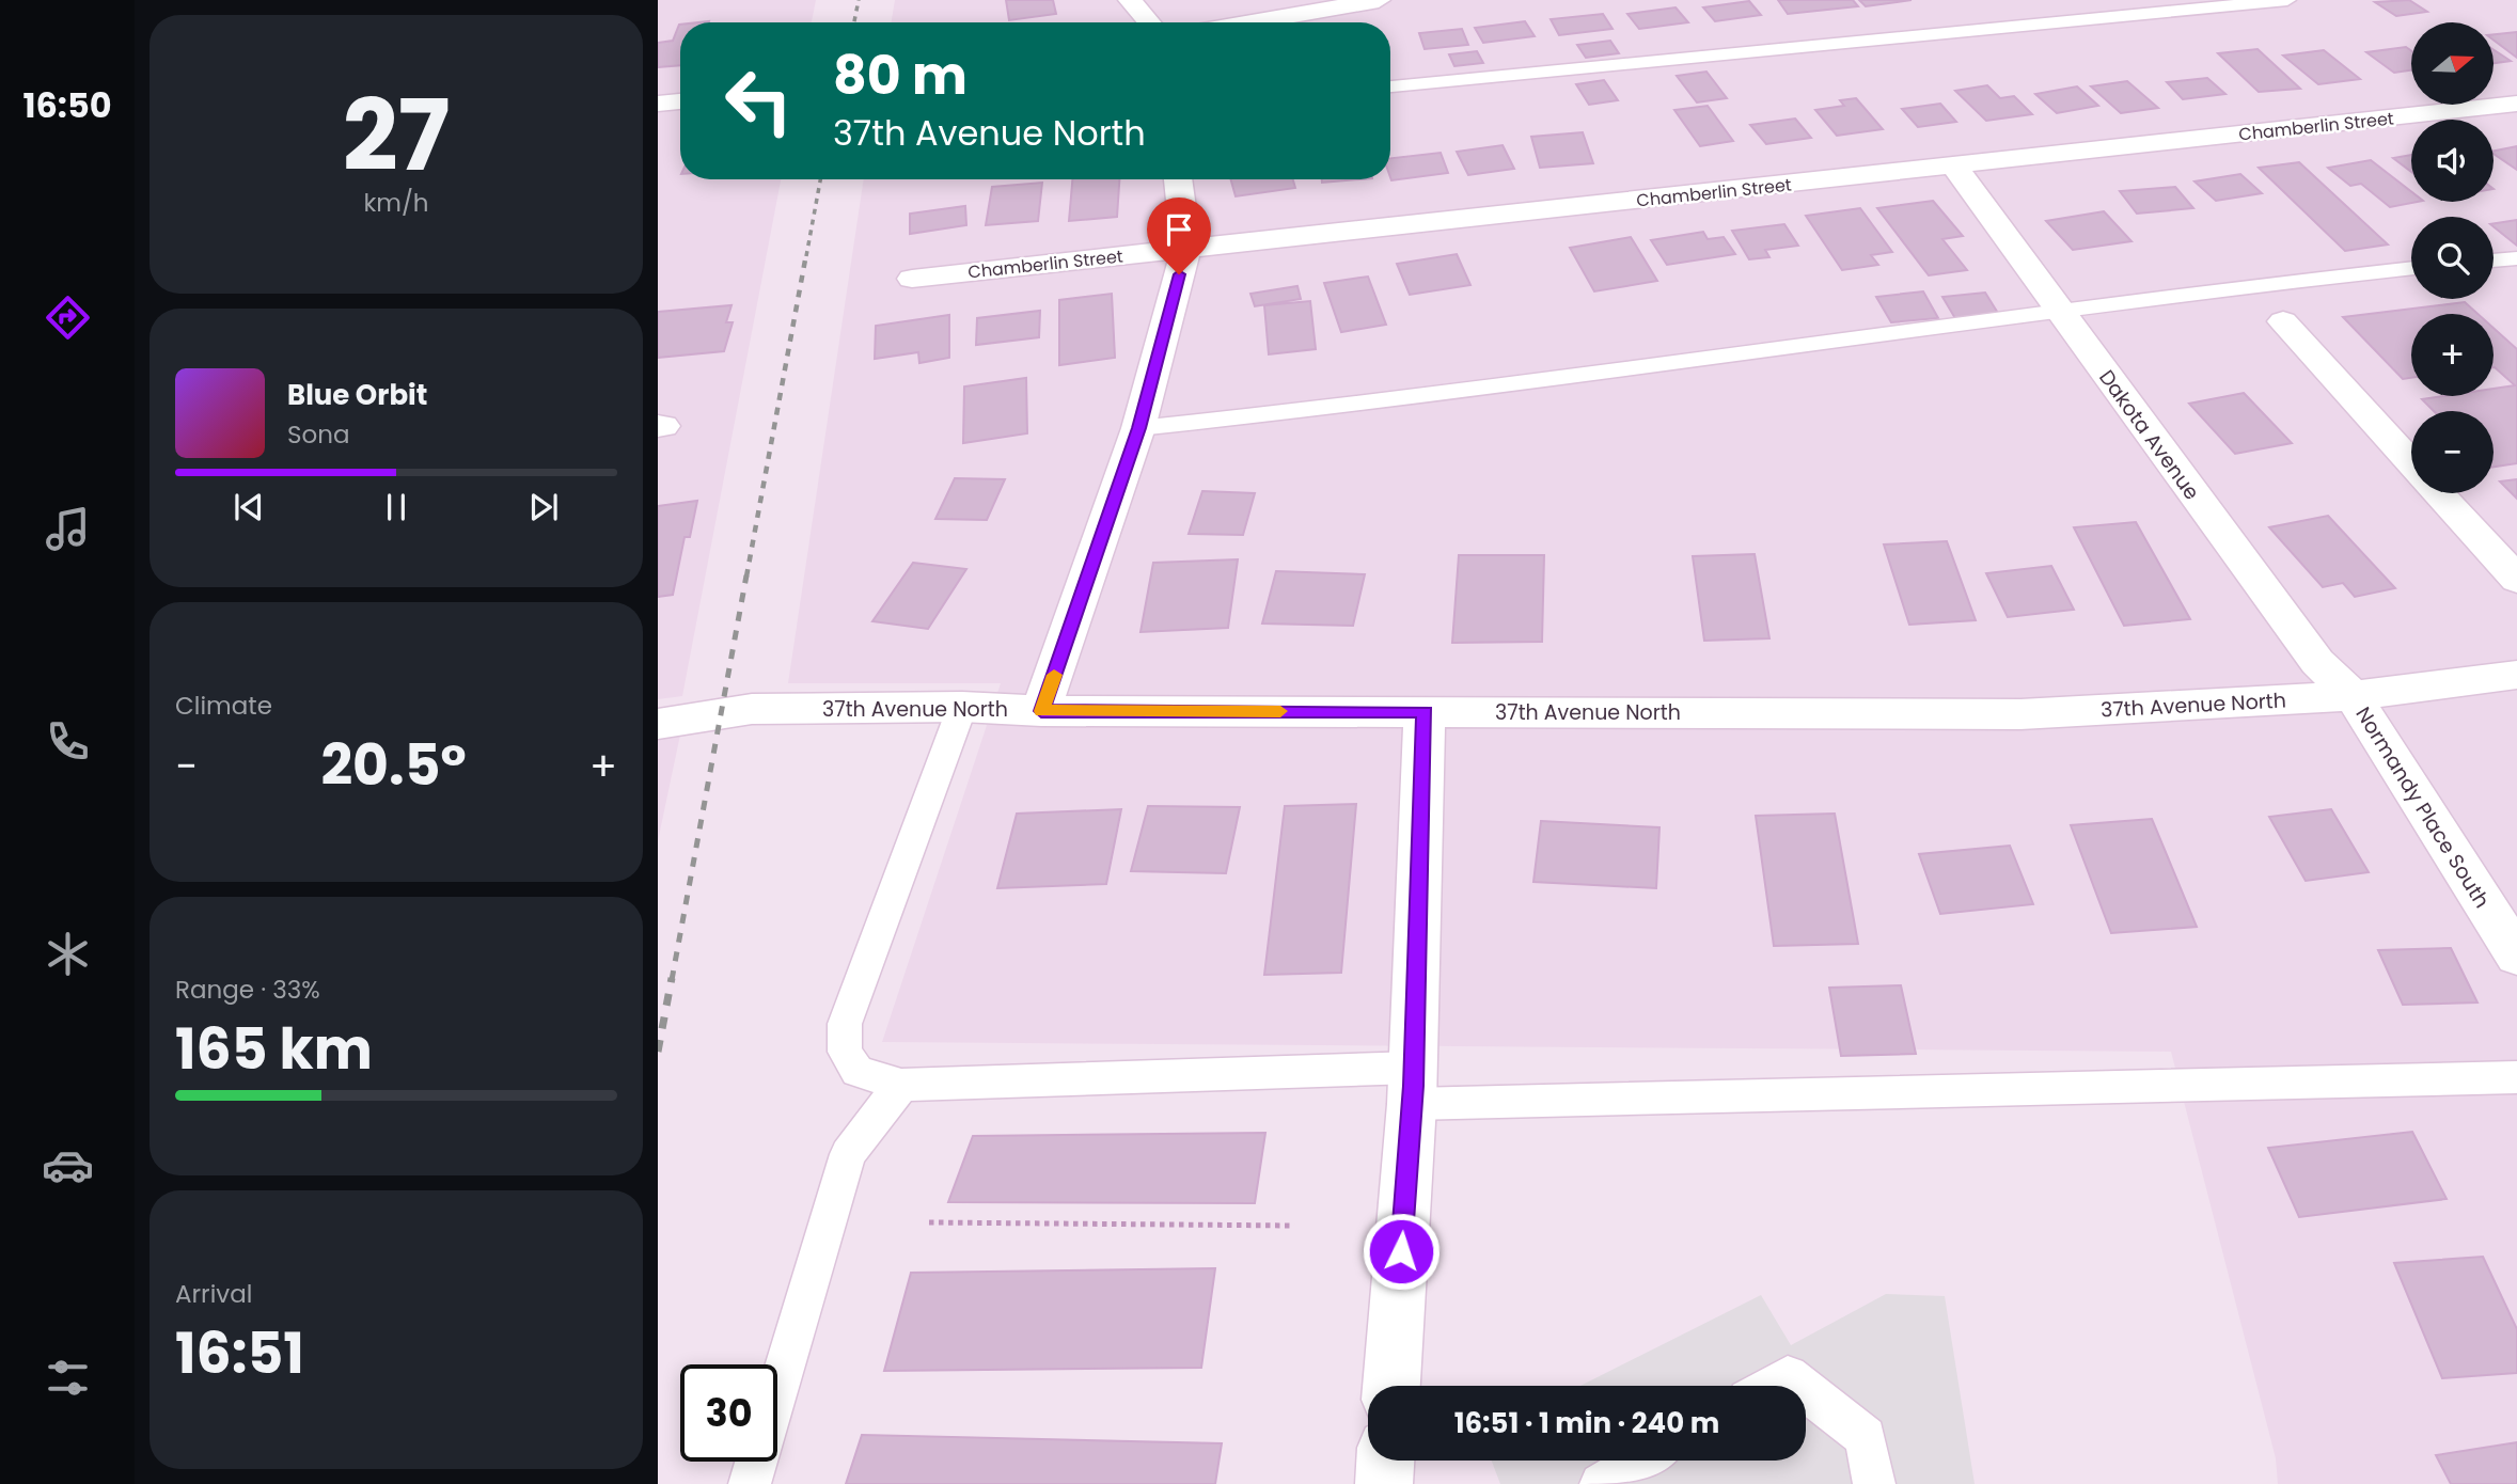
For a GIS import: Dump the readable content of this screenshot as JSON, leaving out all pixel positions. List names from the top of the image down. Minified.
{"streets":{"street":["Chamberlin Street","Dakota Avenue","37th Avenue North","Normandy Place South"]},"crossings":[["Chamberlin Street","Dakota Avenue"],["Dakota Avenue","37th Avenue North"],["Dakota Avenue","Normandy Place South"],["37th Avenue North","Normandy Place South"]],"north":"right","page":{"tabs":"16:50","tile":[["27","km/h"],"Climate",["Range · 33%","165 km"],["Arrival","16:51"]],"map_buttons":["+","−"],"turn":["80 m","37th Avenue North"],"song":["Blue Orbit","Sona"],"heat":["−","20.5°","+"],"limit":"30","trip":"16:51 · 1 min · 240 m"}}
